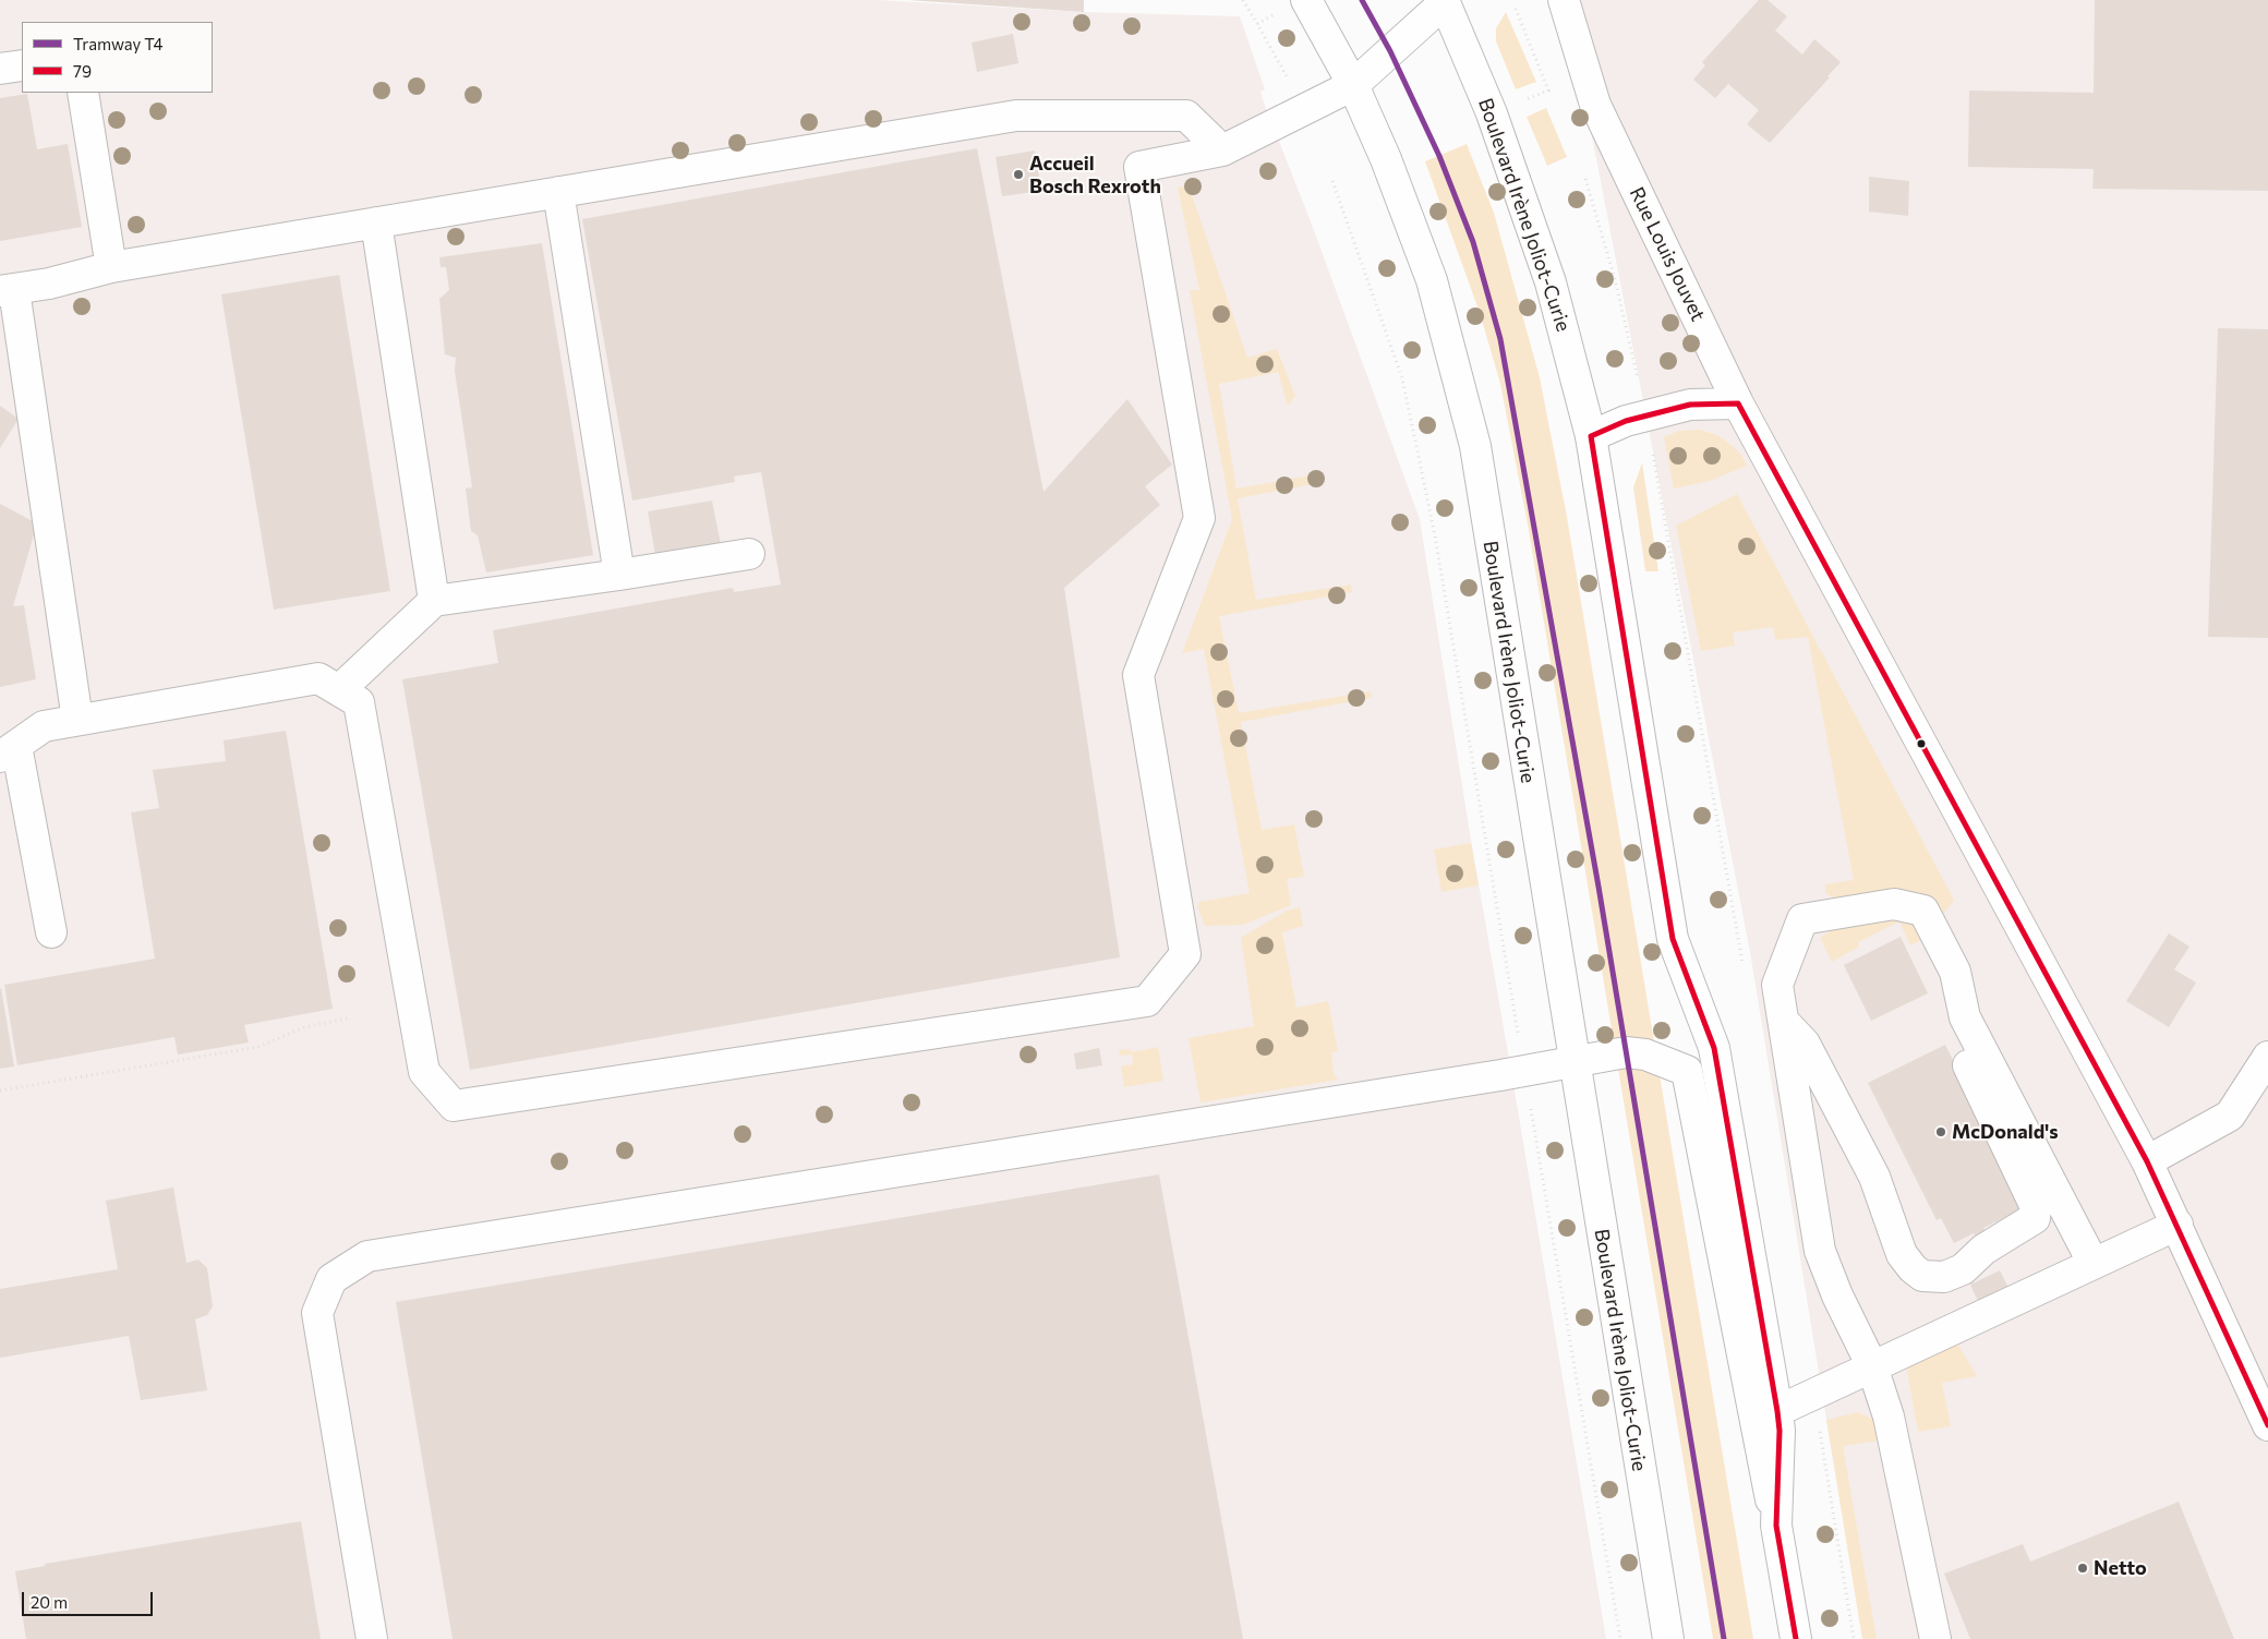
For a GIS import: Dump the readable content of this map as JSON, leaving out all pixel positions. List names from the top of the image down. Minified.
{"streets":{"main road":["Boulevard Irène Joliot-Curie","Rue Louis Jouvet"]},"places":["Accueil Bosch Rexroth","McDonald's","Netto"],"lines":["tram line T4","transit line 79"],"legend":["Tramway T4","79"],"scale_bar":"20 m"}
